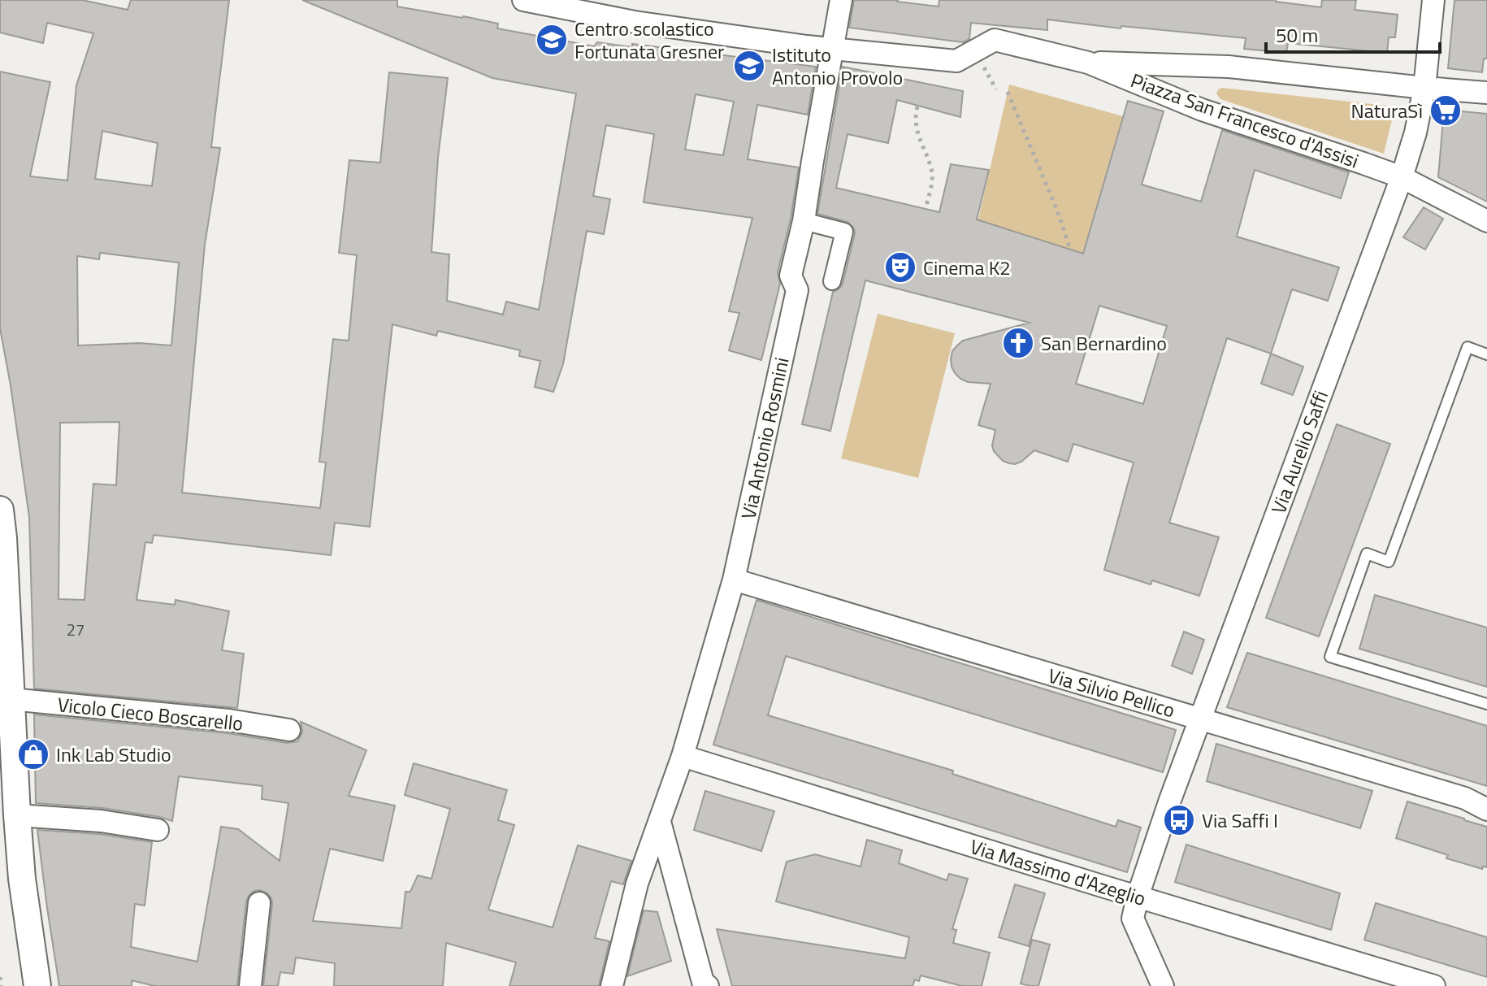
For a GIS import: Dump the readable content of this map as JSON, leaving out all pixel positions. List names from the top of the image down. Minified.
{"streets":{"street":["Piazza San Francesco d'Assisi","Via Antonio Rosmini","Via Aurelio Saffi","Via Silvio Pellico","Vicolo Cieco Boscarello","Via Massimo d'Azeglio"]},"crossings":[["Piazza San Francesco d'Assisi","Via Antonio Rosmini"],["Piazza San Francesco d'Assisi","Via Aurelio Saffi"],["Via Antonio Rosmini","Via Silvio Pellico"],["Via Antonio Rosmini","Via Massimo d'Azeglio"],["Via Aurelio Saffi","Via Silvio Pellico"],["Via Aurelio Saffi","Via Massimo d'Azeglio"]],"places":{"school or university":["Centro scolastico Fortunata Gresner","Istituto Antonio Provolo"],"supermarket":["NaturaSì"],"theatre":["Cinema K2"],"church":["San Bernardino"],"shop":["Ink Lab Studio"],"bus stop":["Via Saffi I"]},"house_numbers":["27"],"scale_bar":"50 m"}
